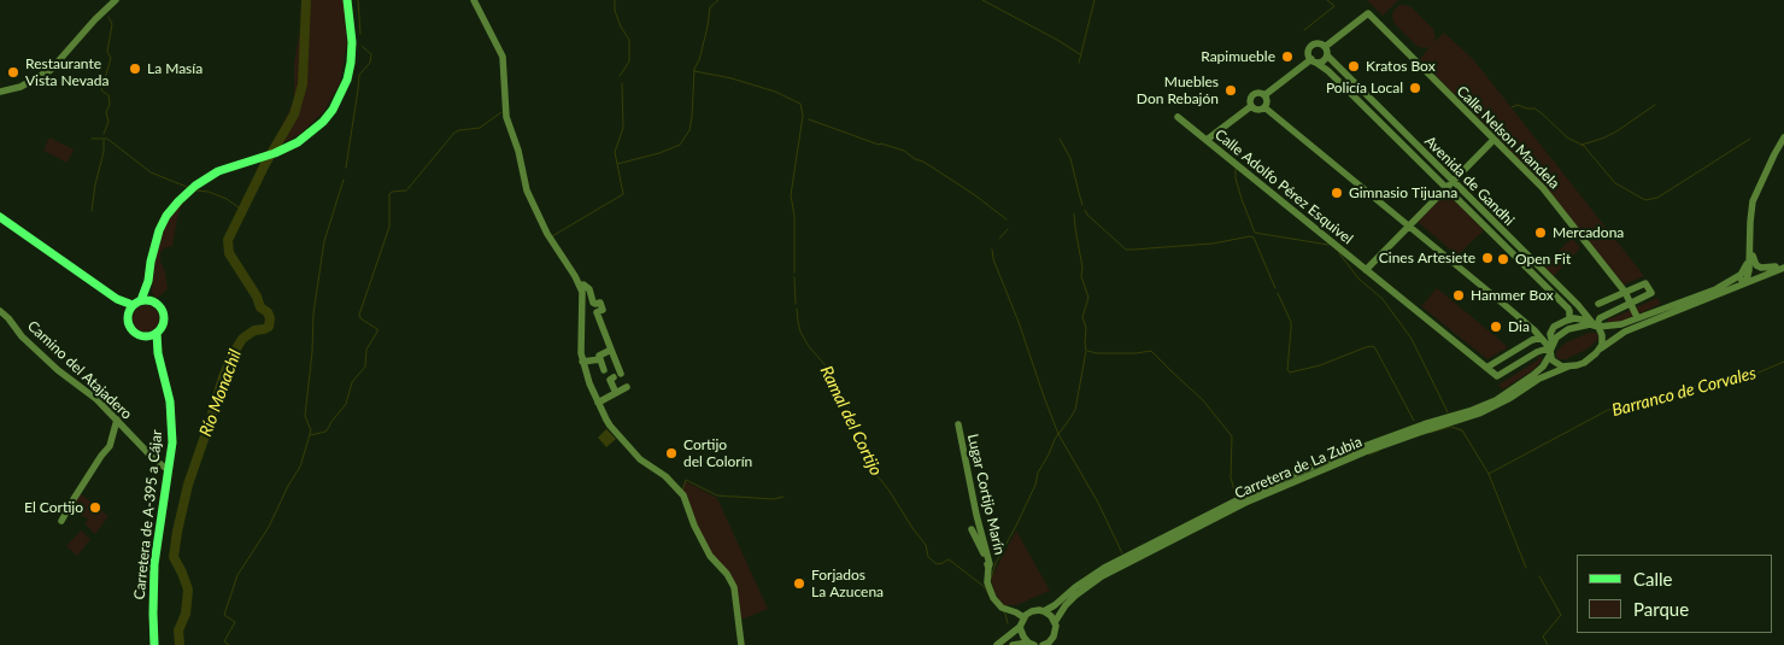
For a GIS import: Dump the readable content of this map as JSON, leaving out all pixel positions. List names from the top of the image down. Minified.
{"streets":{"main road":["Carretera de A-395 a Cájar"],"street":["Calle Nelson Mandela","Avenida de Gandhi","Calle Adolfo Pérez Esquivel","Camino del Atajadero","Carretera de La Zubia","Lugar Cortijo Marín"]},"crossings":[["Calle Nelson Mandela","Avenida de Gandhi"],["Avenida de Gandhi","Carretera de La Zubia"],["Camino del Atajadero","Carretera de A-395 a Cájar"],["Carretera de La Zubia","Lugar Cortijo Marín"]],"water":["Barranco de Corvales","Río Monachil","Ramal del Cortijo"],"places":["Rapimueble","Kratos Box","La Masía","Restaurante Vista Nevada","Policía Local","Muebles Don Rebajón","Gimnasio Tijuana","Mercadona","Cines Artesiete","Open Fit","Hammer Box","Dia","Cortijo del Colorín","El Cortijo","Forjados La Azucena"],"legend":["Calle","Parque"]}
